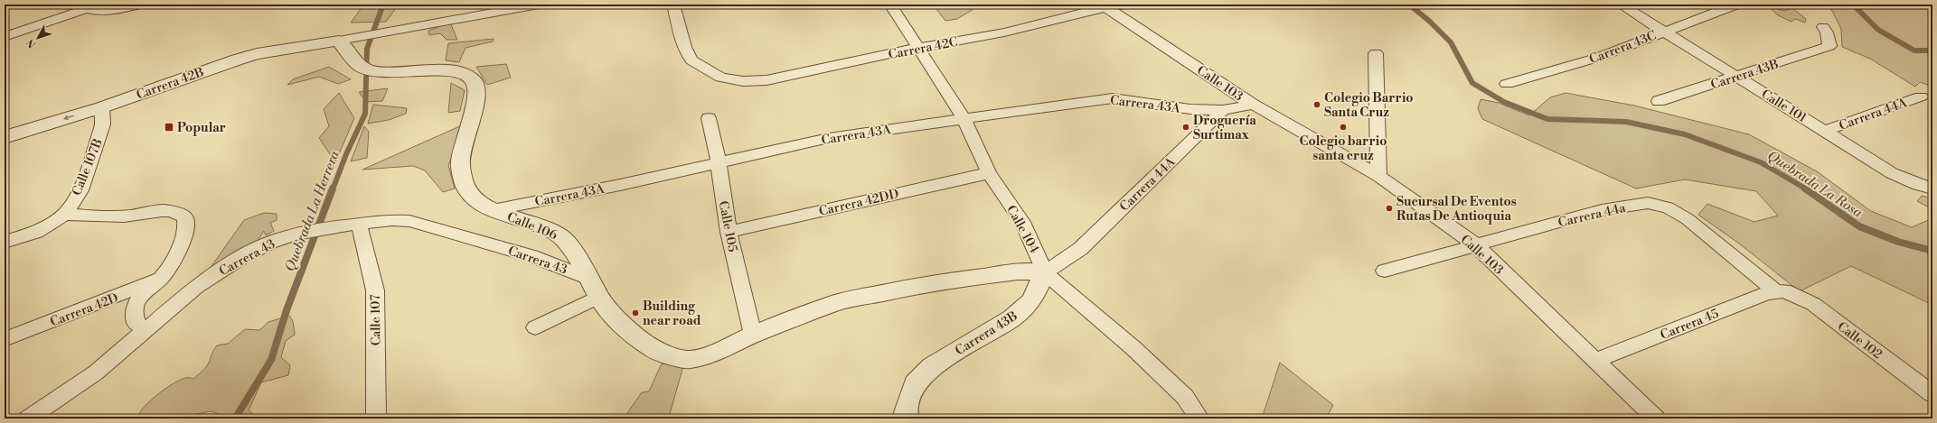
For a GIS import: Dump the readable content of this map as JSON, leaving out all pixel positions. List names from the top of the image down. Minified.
{"streets":{"street":["Carrera 43C","Carrera 42C","Carrera 43B","Carrera 42B","Calle 103","Carrera 43A","Calle 101","Carrera 44A","Calle 107B","Carrera 42DD","Carrera 44a","Calle 106","Calle 105","Calle 104","Carrera 43","Carrera 42D","Calle 107","Carrera 45","Calle 102"]},"crossings":[["Carrera 43C","Calle 101"],["Carrera 42C","Calle 103"],["Carrera 42C","Calle 104"],["Carrera 43B","Calle 101"],["Carrera 43B","Carrera 44A"],["Carrera 43B","Calle 104"],["Carrera 42B","Calle 107B"],["Carrera 42B","Calle 106"],["Calle 103","Carrera 44a"],["Calle 103","Carrera 45"],["Carrera 43A","Carrera 44A"],["Carrera 43A","Calle 106"],["Carrera 43A","Calle 105"],["Carrera 43A","Calle 104"],["Calle 101","Carrera 44A"],["Carrera 44A","Calle 104"],["Carrera 42DD","Calle 105"],["Carrera 42DD","Calle 104"],["Carrera 44a","Carrera 45"],["Carrera 44a","Calle 102"],["Calle 106","Calle 105"],["Calle 106","Carrera 43"],["Carrera 43","Calle 107"],["Carrera 45","Calle 102"]],"water":["Quebrada La Rosa","Quebrada La Herrera"],"places":{"other":["Colegio Barrio Santa Cruz","Droguería Surtimax","Colegio barrio santa cruz","Sucursal De Eventos Rutas De Antioquia","Building near road"],"transit":["Popular"]},"north":"bottom left"}
